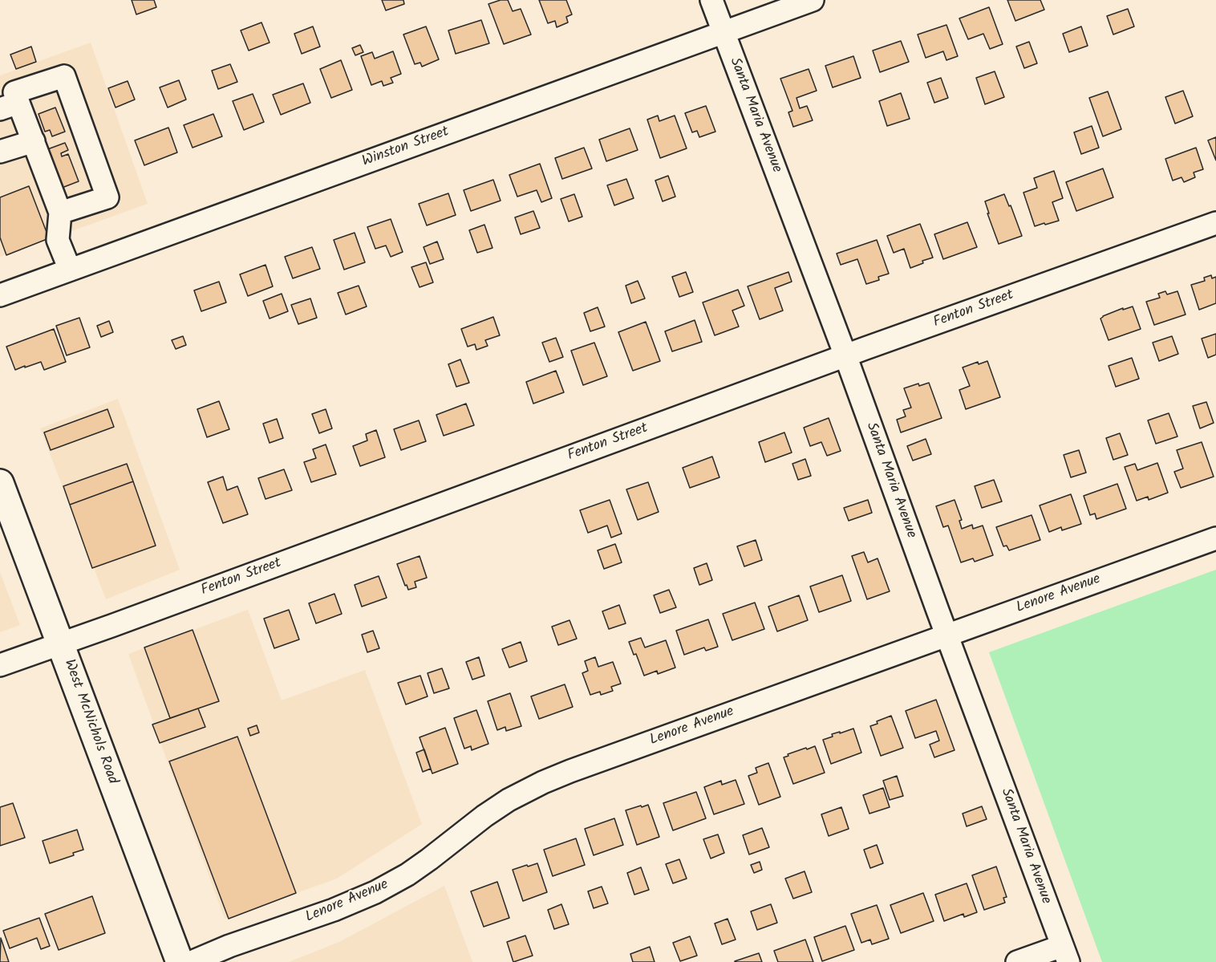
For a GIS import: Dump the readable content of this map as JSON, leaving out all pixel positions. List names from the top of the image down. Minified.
{"streets":{"main road":["West McNichols Road"],"street":["Santa Maria Avenue","Winston Street","Fenton Street","Lenore Avenue"]},"crossings":[["Santa Maria Avenue","Winston Street"],["Santa Maria Avenue","Fenton Street"],["Santa Maria Avenue","Lenore Avenue"],["Fenton Street","West McNichols Road"]]}
